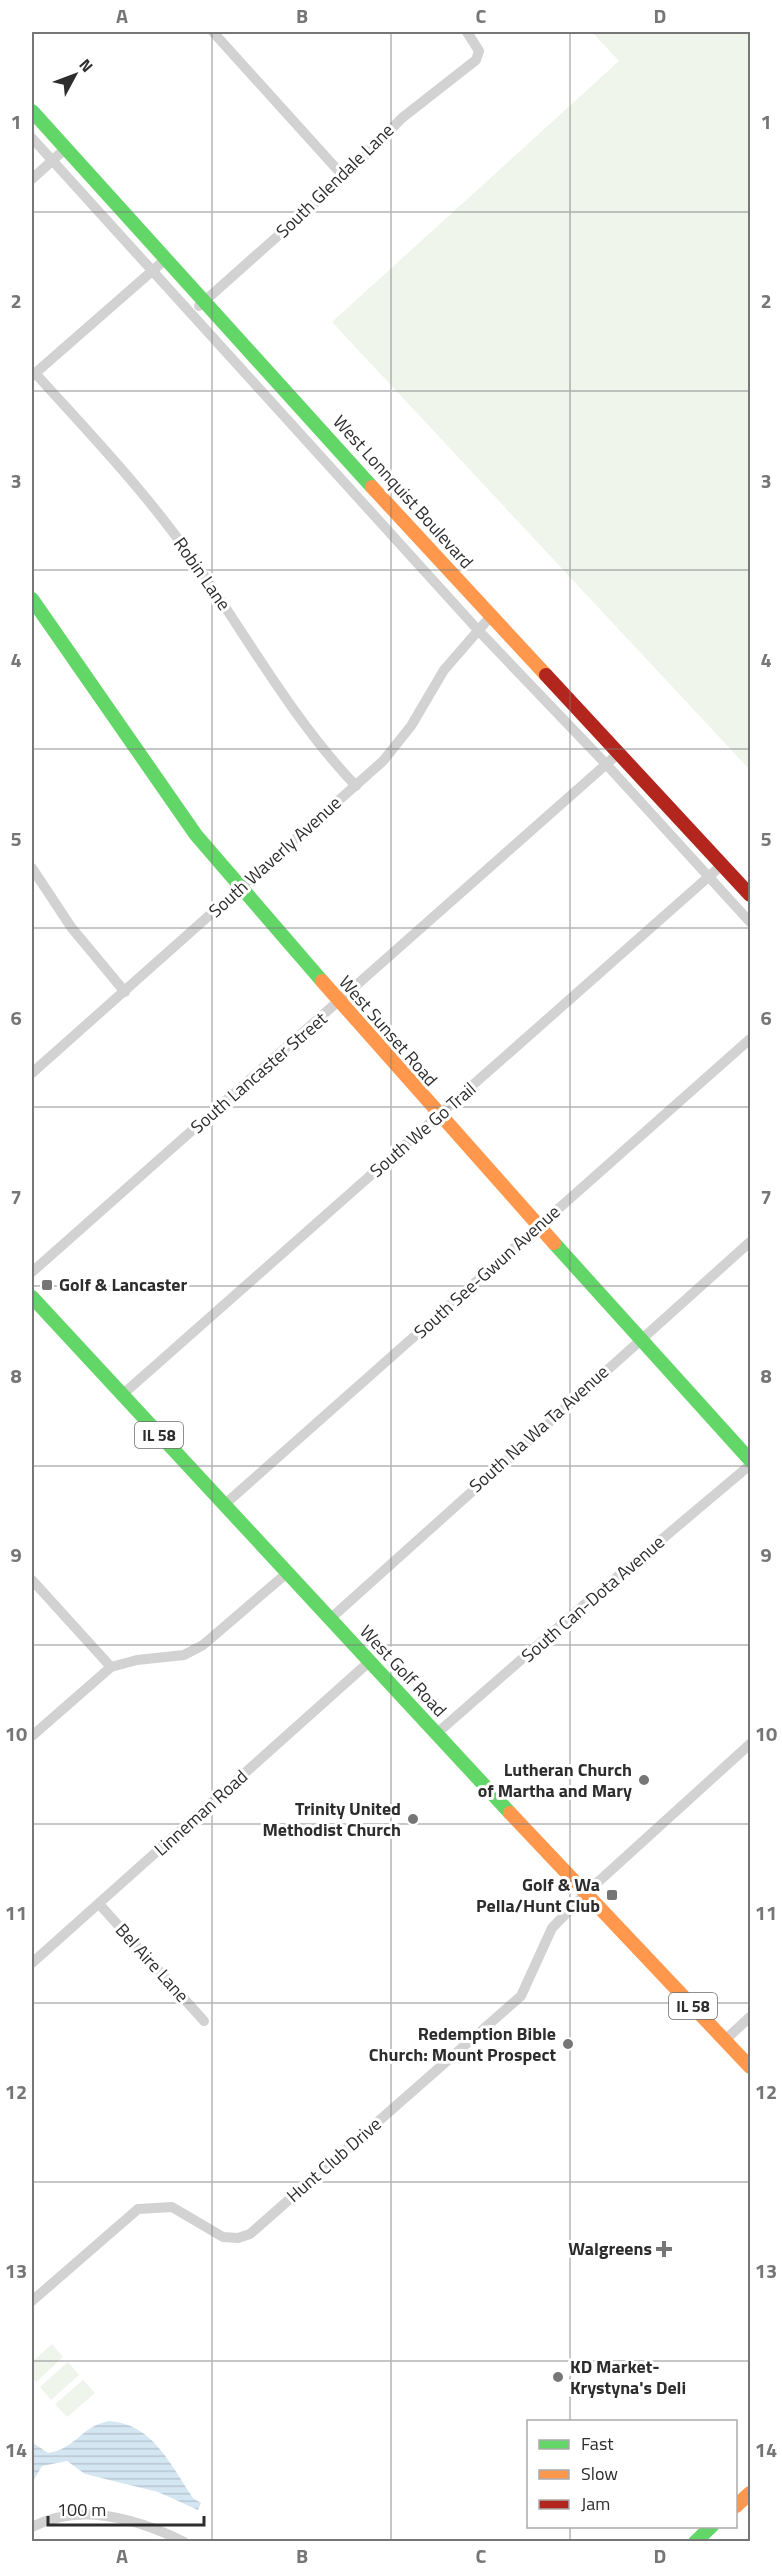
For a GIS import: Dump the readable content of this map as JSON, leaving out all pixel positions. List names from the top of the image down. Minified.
{"streets":{"street":["South Glendale Lane","West Lonnquist Boulevard","Robin Lane","South Waverly Avenue","West Sunset Road","South Lancaster Street","South We Go Trail","South See-Gwun Avenue","South Na Wa Ta Avenue","IL 58","South Can-Dota Avenue","West Golf Road","Linneman Road","Bel Aire Lane","Hunt Club Drive"]},"crossings":[["South Glendale Lane","West Lonnquist Boulevard"],["West Lonnquist Boulevard","South Waverly Avenue"],["West Lonnquist Boulevard","South Lancaster Street"],["West Lonnquist Boulevard","South We Go Trail"],["Robin Lane","South Waverly Avenue"],["South Waverly Avenue","West Sunset Road"],["West Sunset Road","South Lancaster Street"],["West Sunset Road","South We Go Trail"],["West Sunset Road","South See-Gwun Avenue"],["West Sunset Road","South Na Wa Ta Avenue"],["South We Go Trail","West Golf Road"],["South See-Gwun Avenue","West Golf Road"],["South Na Wa Ta Avenue","West Golf Road"],["South Can-Dota Avenue","West Golf Road"],["West Golf Road","Linneman Road"],["West Golf Road","Hunt Club Drive"],["Linneman Road","Bel Aire Lane"]],"places":{"transit":["Golf & Lancaster","Golf & Wa Pella/Hunt Club"],"other":["Lutheran Church of Martha and Mary","Trinity United Methodist Church","Redemption Bible Church: Mount Prospect","KD Market- Krystyna's Deli"],"health":["Walgreens"]},"legend":["Fast","Slow","Jam"],"scale_bar":"100 m","north":"top right","grid":{"columns":["A","B","C","D"],"rows":["1","2","3","4","5","6","7","8","9","10","11","12","13","14"]}}
